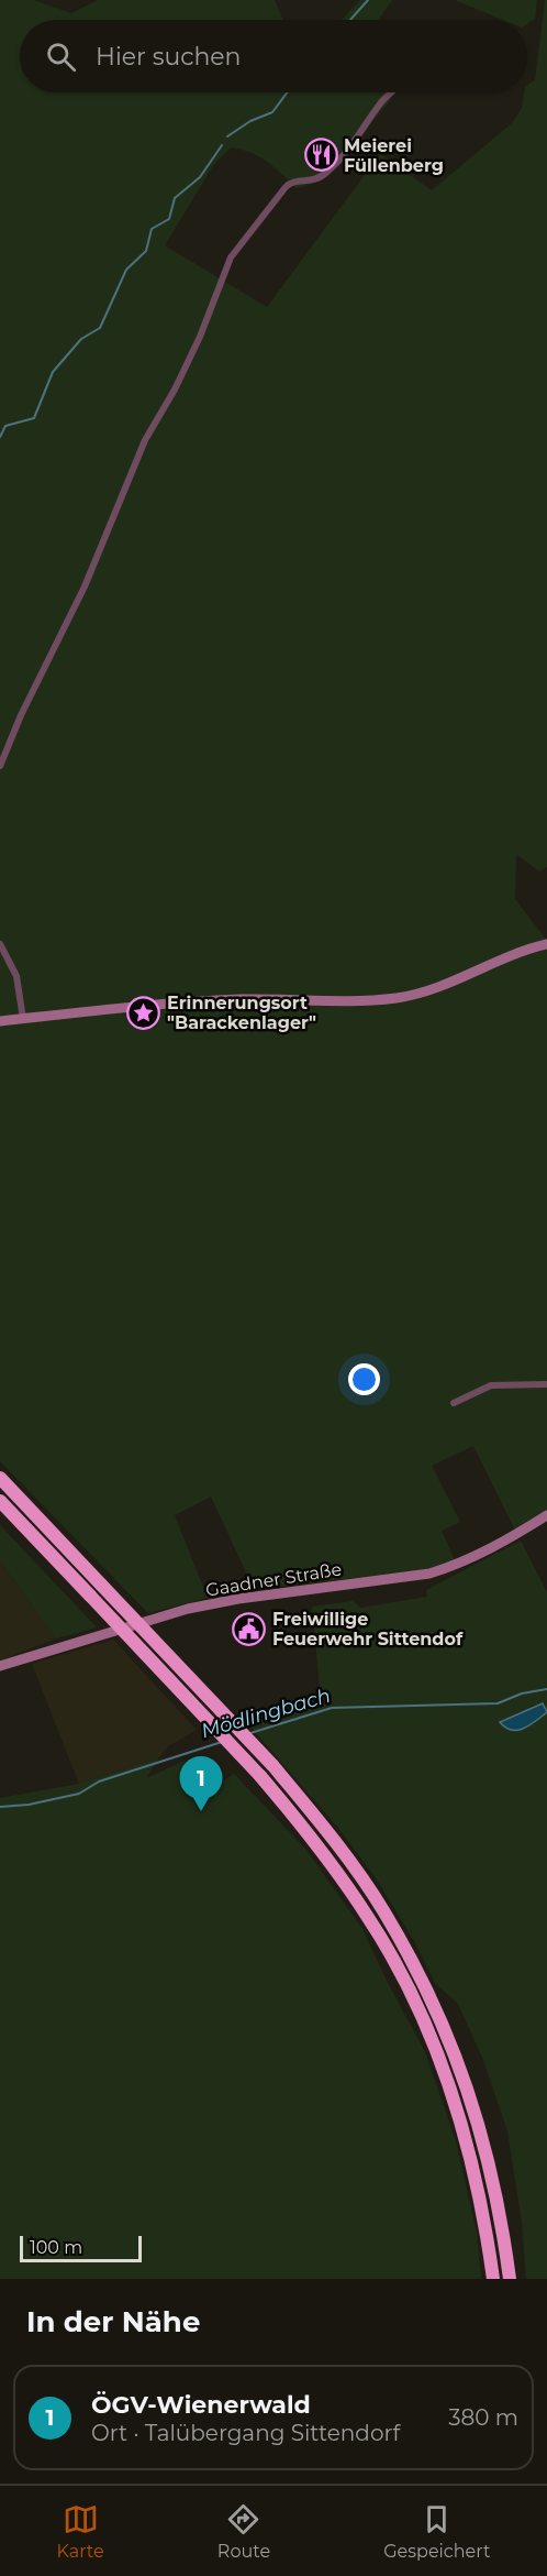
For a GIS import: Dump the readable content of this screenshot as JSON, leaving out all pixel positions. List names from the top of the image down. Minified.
{"streets":{"street":["Gaadner Straße"]},"water":["Mödlingbach"],"places":{"restaurant":["Meierei Füllenberg"],"place":["Erinnerungsort \"Barackenlager\""],"public building":["Freiwillige Feuerwehr Sittendof"]},"scale_bar":"100 m","page":{"search":"Hier suchen","pins":"1","scale":"100 m","heading":"In der Nähe","list":[{"mark":"1","name":"ÖGV-Wienerwald","note":"Ort · Talübergang Sittendorf","value":"380 m"}],"nav":["Karte","Route","Gespeichert"]}}
